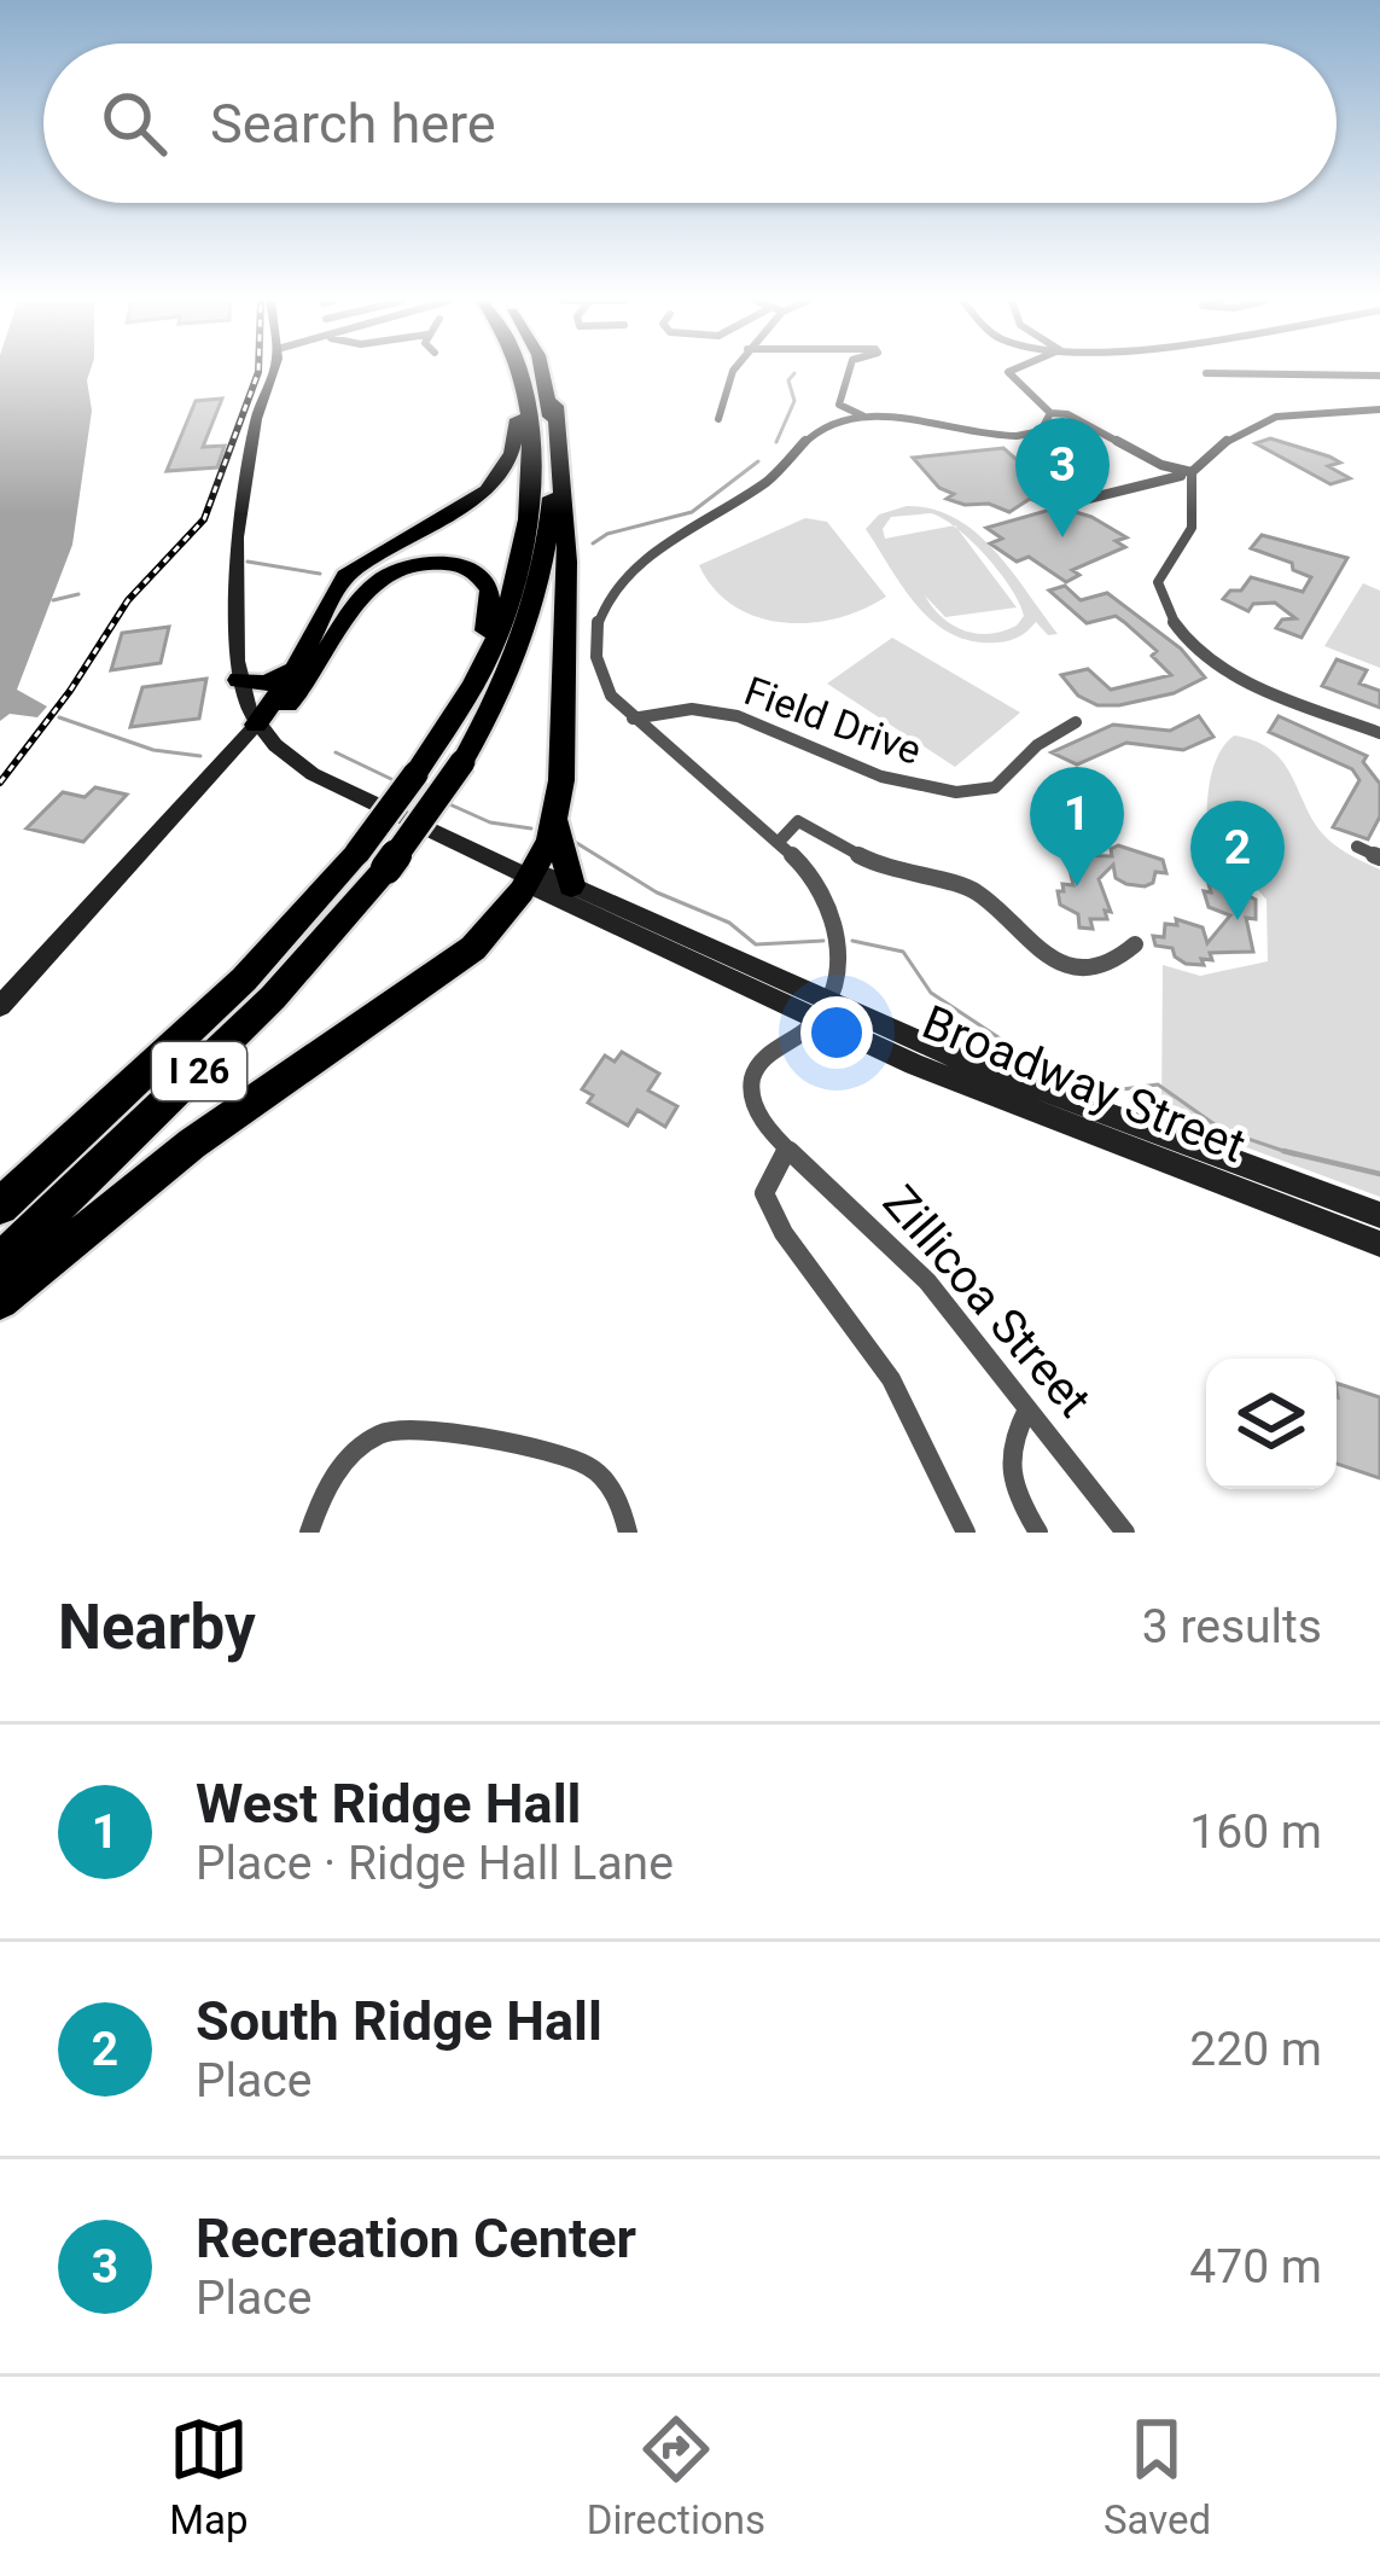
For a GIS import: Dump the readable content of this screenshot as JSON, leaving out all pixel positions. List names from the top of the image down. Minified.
{"streets":{"highway":["I 26"],"main road":["Broadway Street"],"street":["Field Drive","Zillicoa Street"]},"crossings":[["Broadway Street","Zillicoa Street"]],"page":{"search":"Search here","pins":["3","1","2"],"heading":["Nearby","3 results"],"list":[{"mark":"1","name":"West Ridge Hall","note":"Place · Ridge Hall Lane","value":"160 m"},{"mark":"2","name":"South Ridge Hall","note":"Place","value":"220 m"},{"mark":"3","name":"Recreation Center","note":"Place","value":"470 m"}],"nav":["Map","Directions","Saved"]}}
